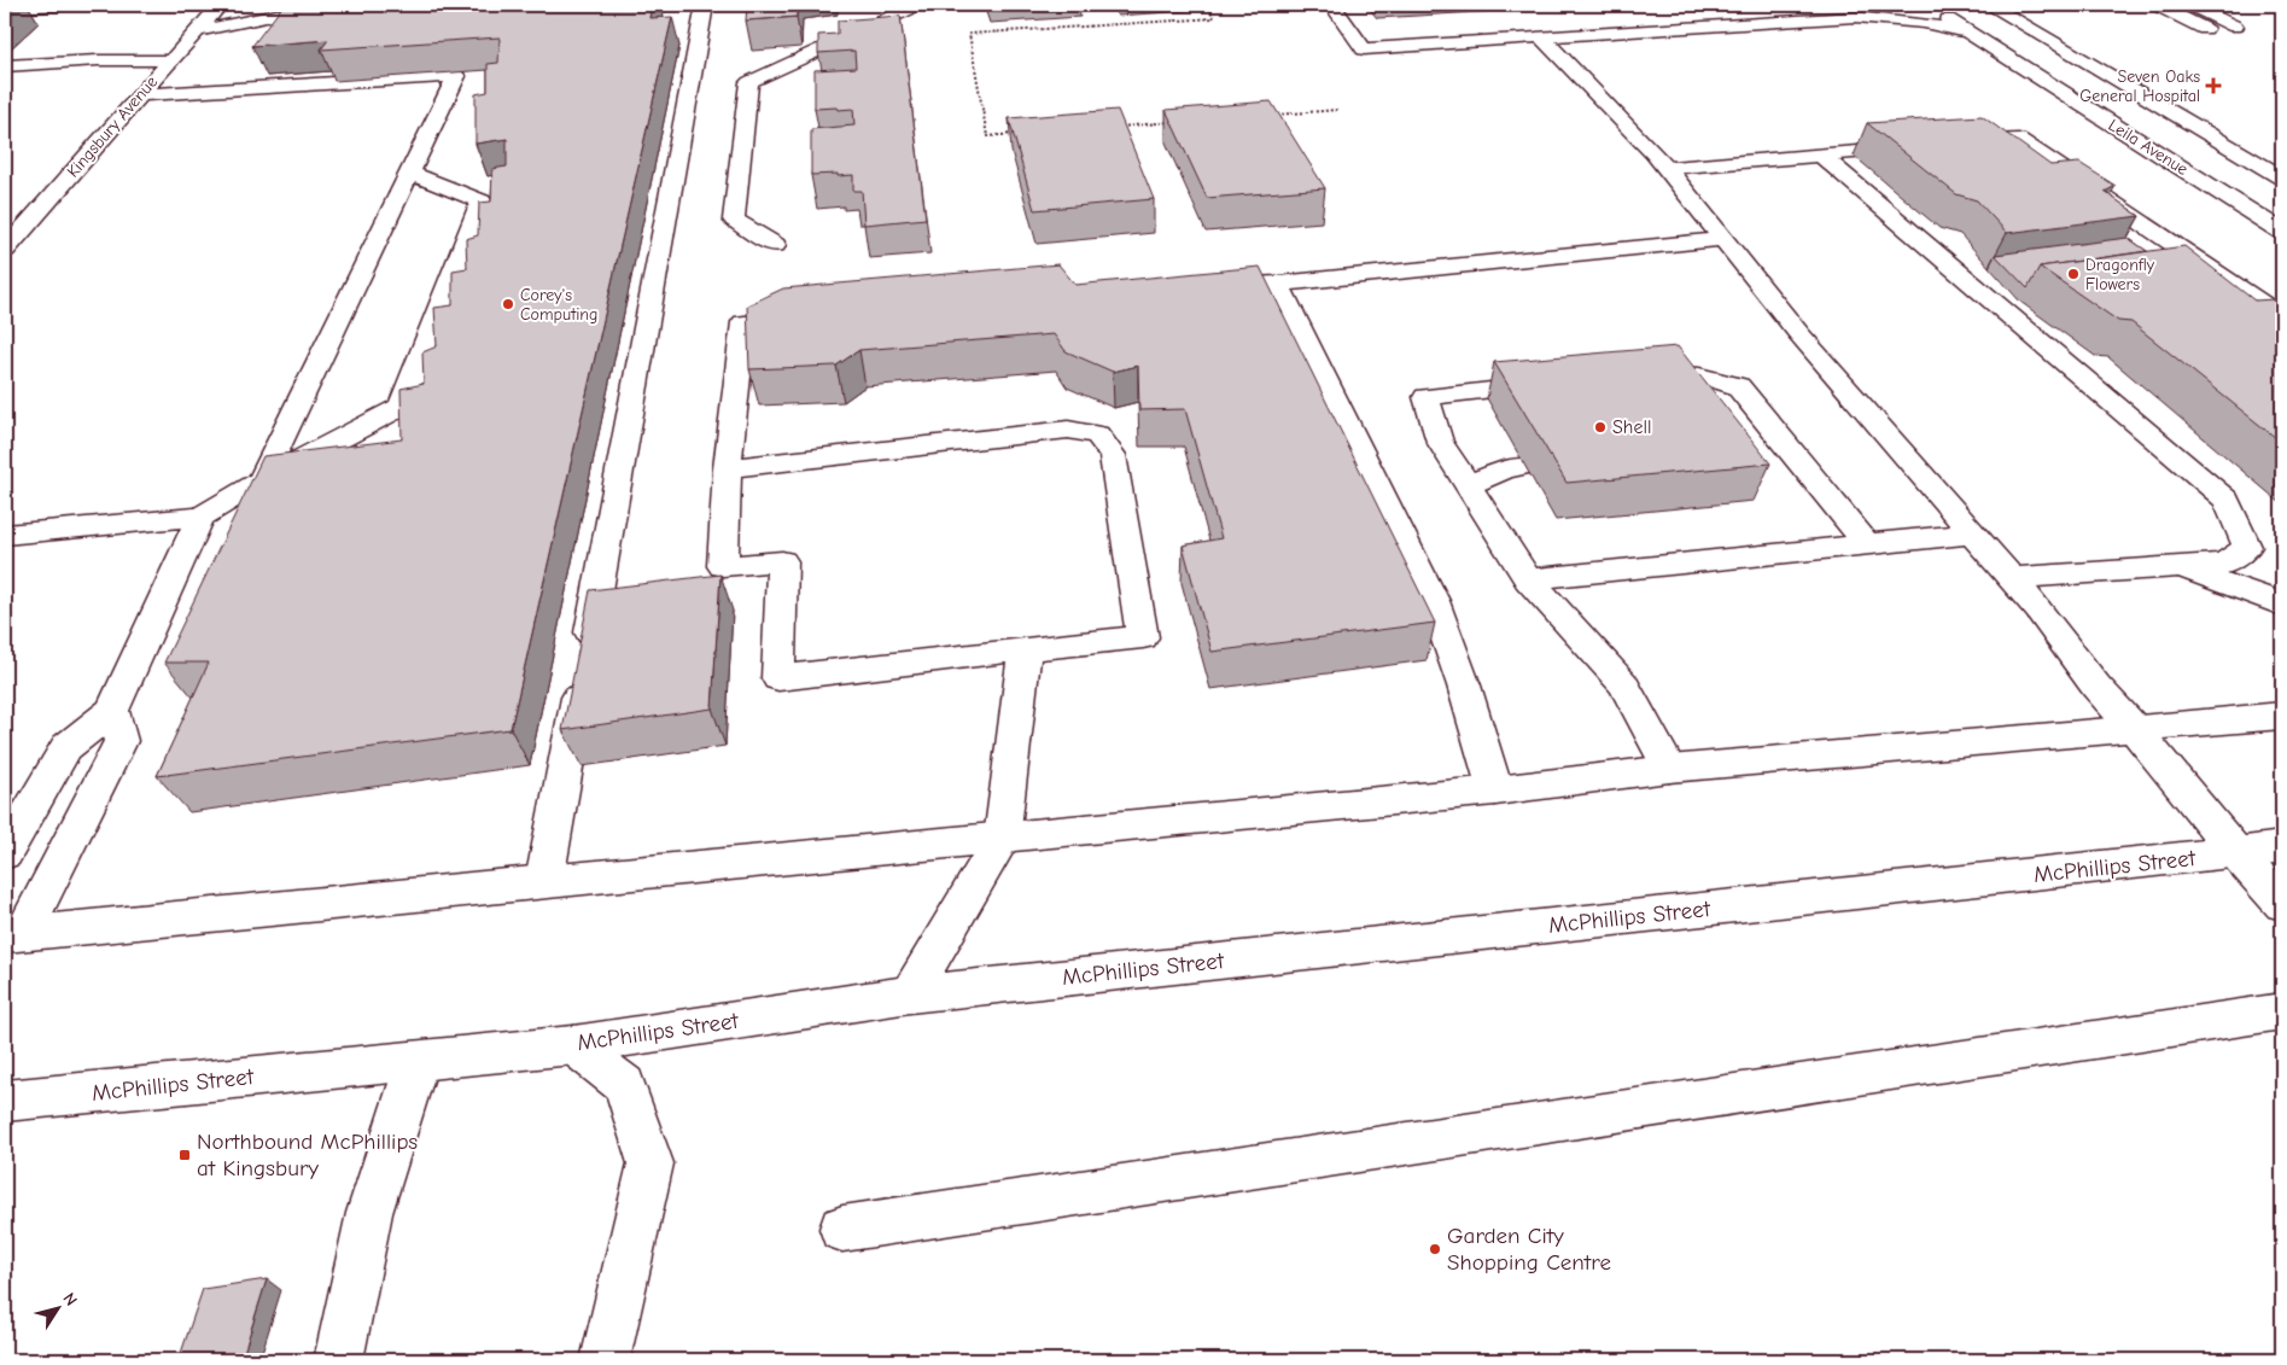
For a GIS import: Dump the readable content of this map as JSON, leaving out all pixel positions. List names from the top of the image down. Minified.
{"streets":{"main road":["Kingsbury Avenue","Leila Avenue","McPhillips Street"]},"places":{"health":["Seven Oaks General Hospital"],"other":["Dragonfly Flowers","Corey's Computing","Shell","Garden City Shopping Centre"],"transit":["Northbound McPhillips at Kingsbury"]},"north":"top right"}
